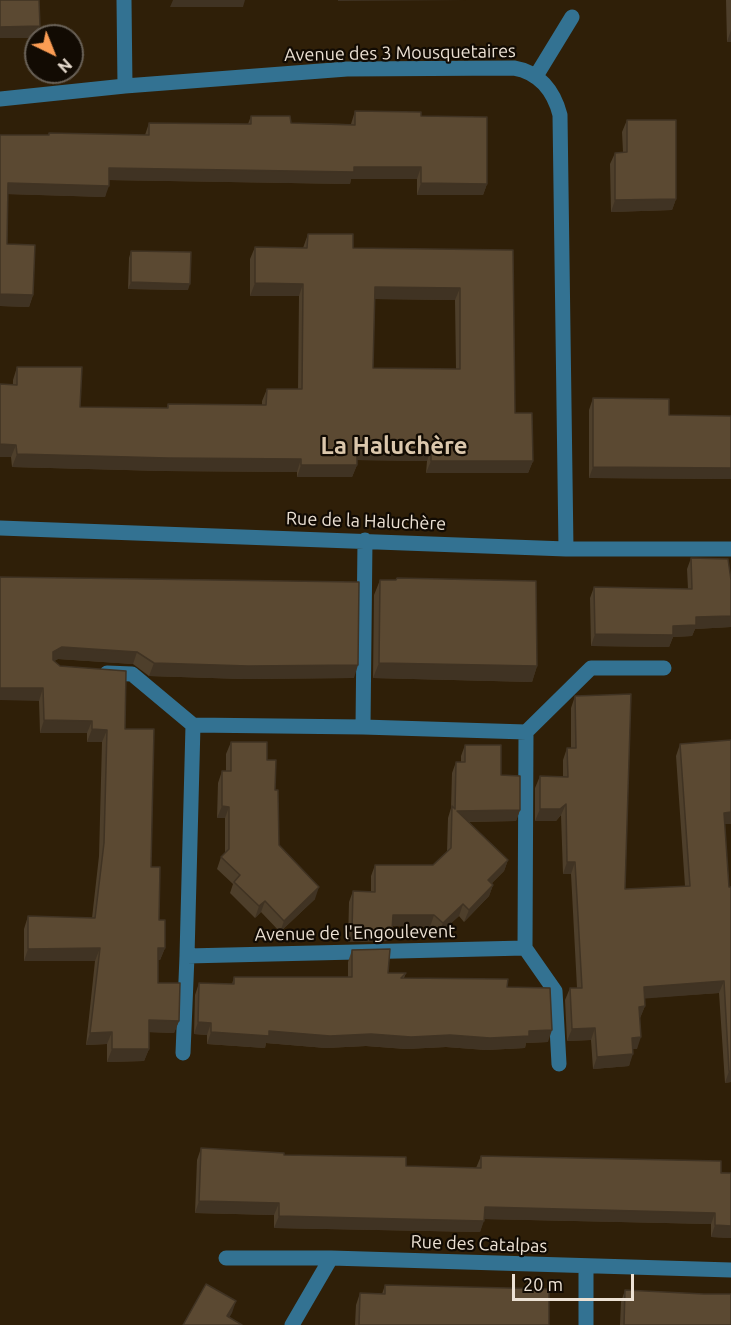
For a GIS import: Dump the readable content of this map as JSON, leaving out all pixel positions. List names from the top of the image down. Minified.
{"streets":{"street":["Avenue des 3 Mousquetaires","Rue de la Haluchère","Avenue de l'Engoulevent","Rue des Catalpas"]},"crossings":[["Avenue des 3 Mousquetaires","Rue de la Haluchère"]],"districts":["La Haluchère"],"scale_bar":"20 m","north":"bottom right"}
